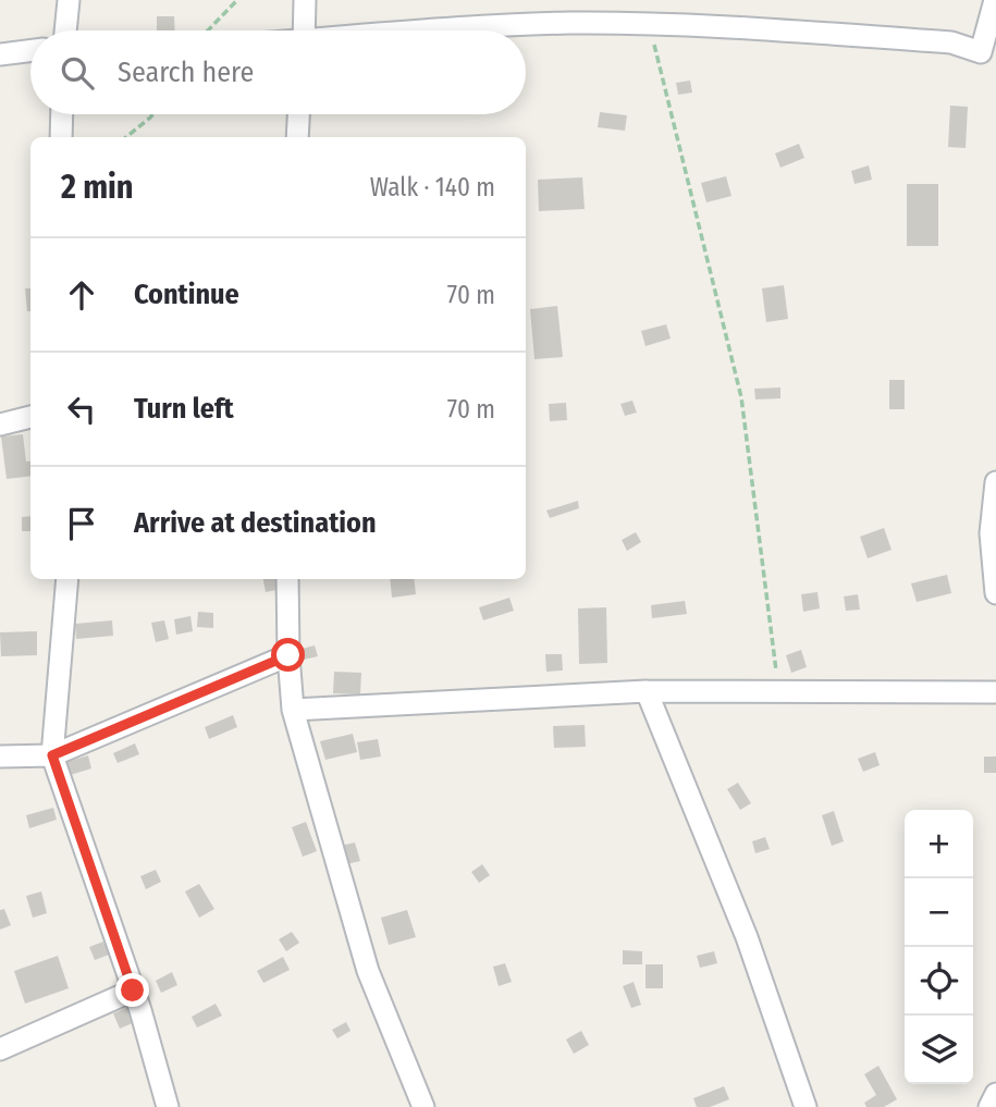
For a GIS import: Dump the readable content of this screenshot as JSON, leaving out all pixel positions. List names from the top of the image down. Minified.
{"page":{"search":"Search here","heading":["2 min","Walk · 140 m"],"list":[["Continue","70 m"],["Turn left","70 m"],"Arrive at destination"],"map_buttons":["+","−"]}}
